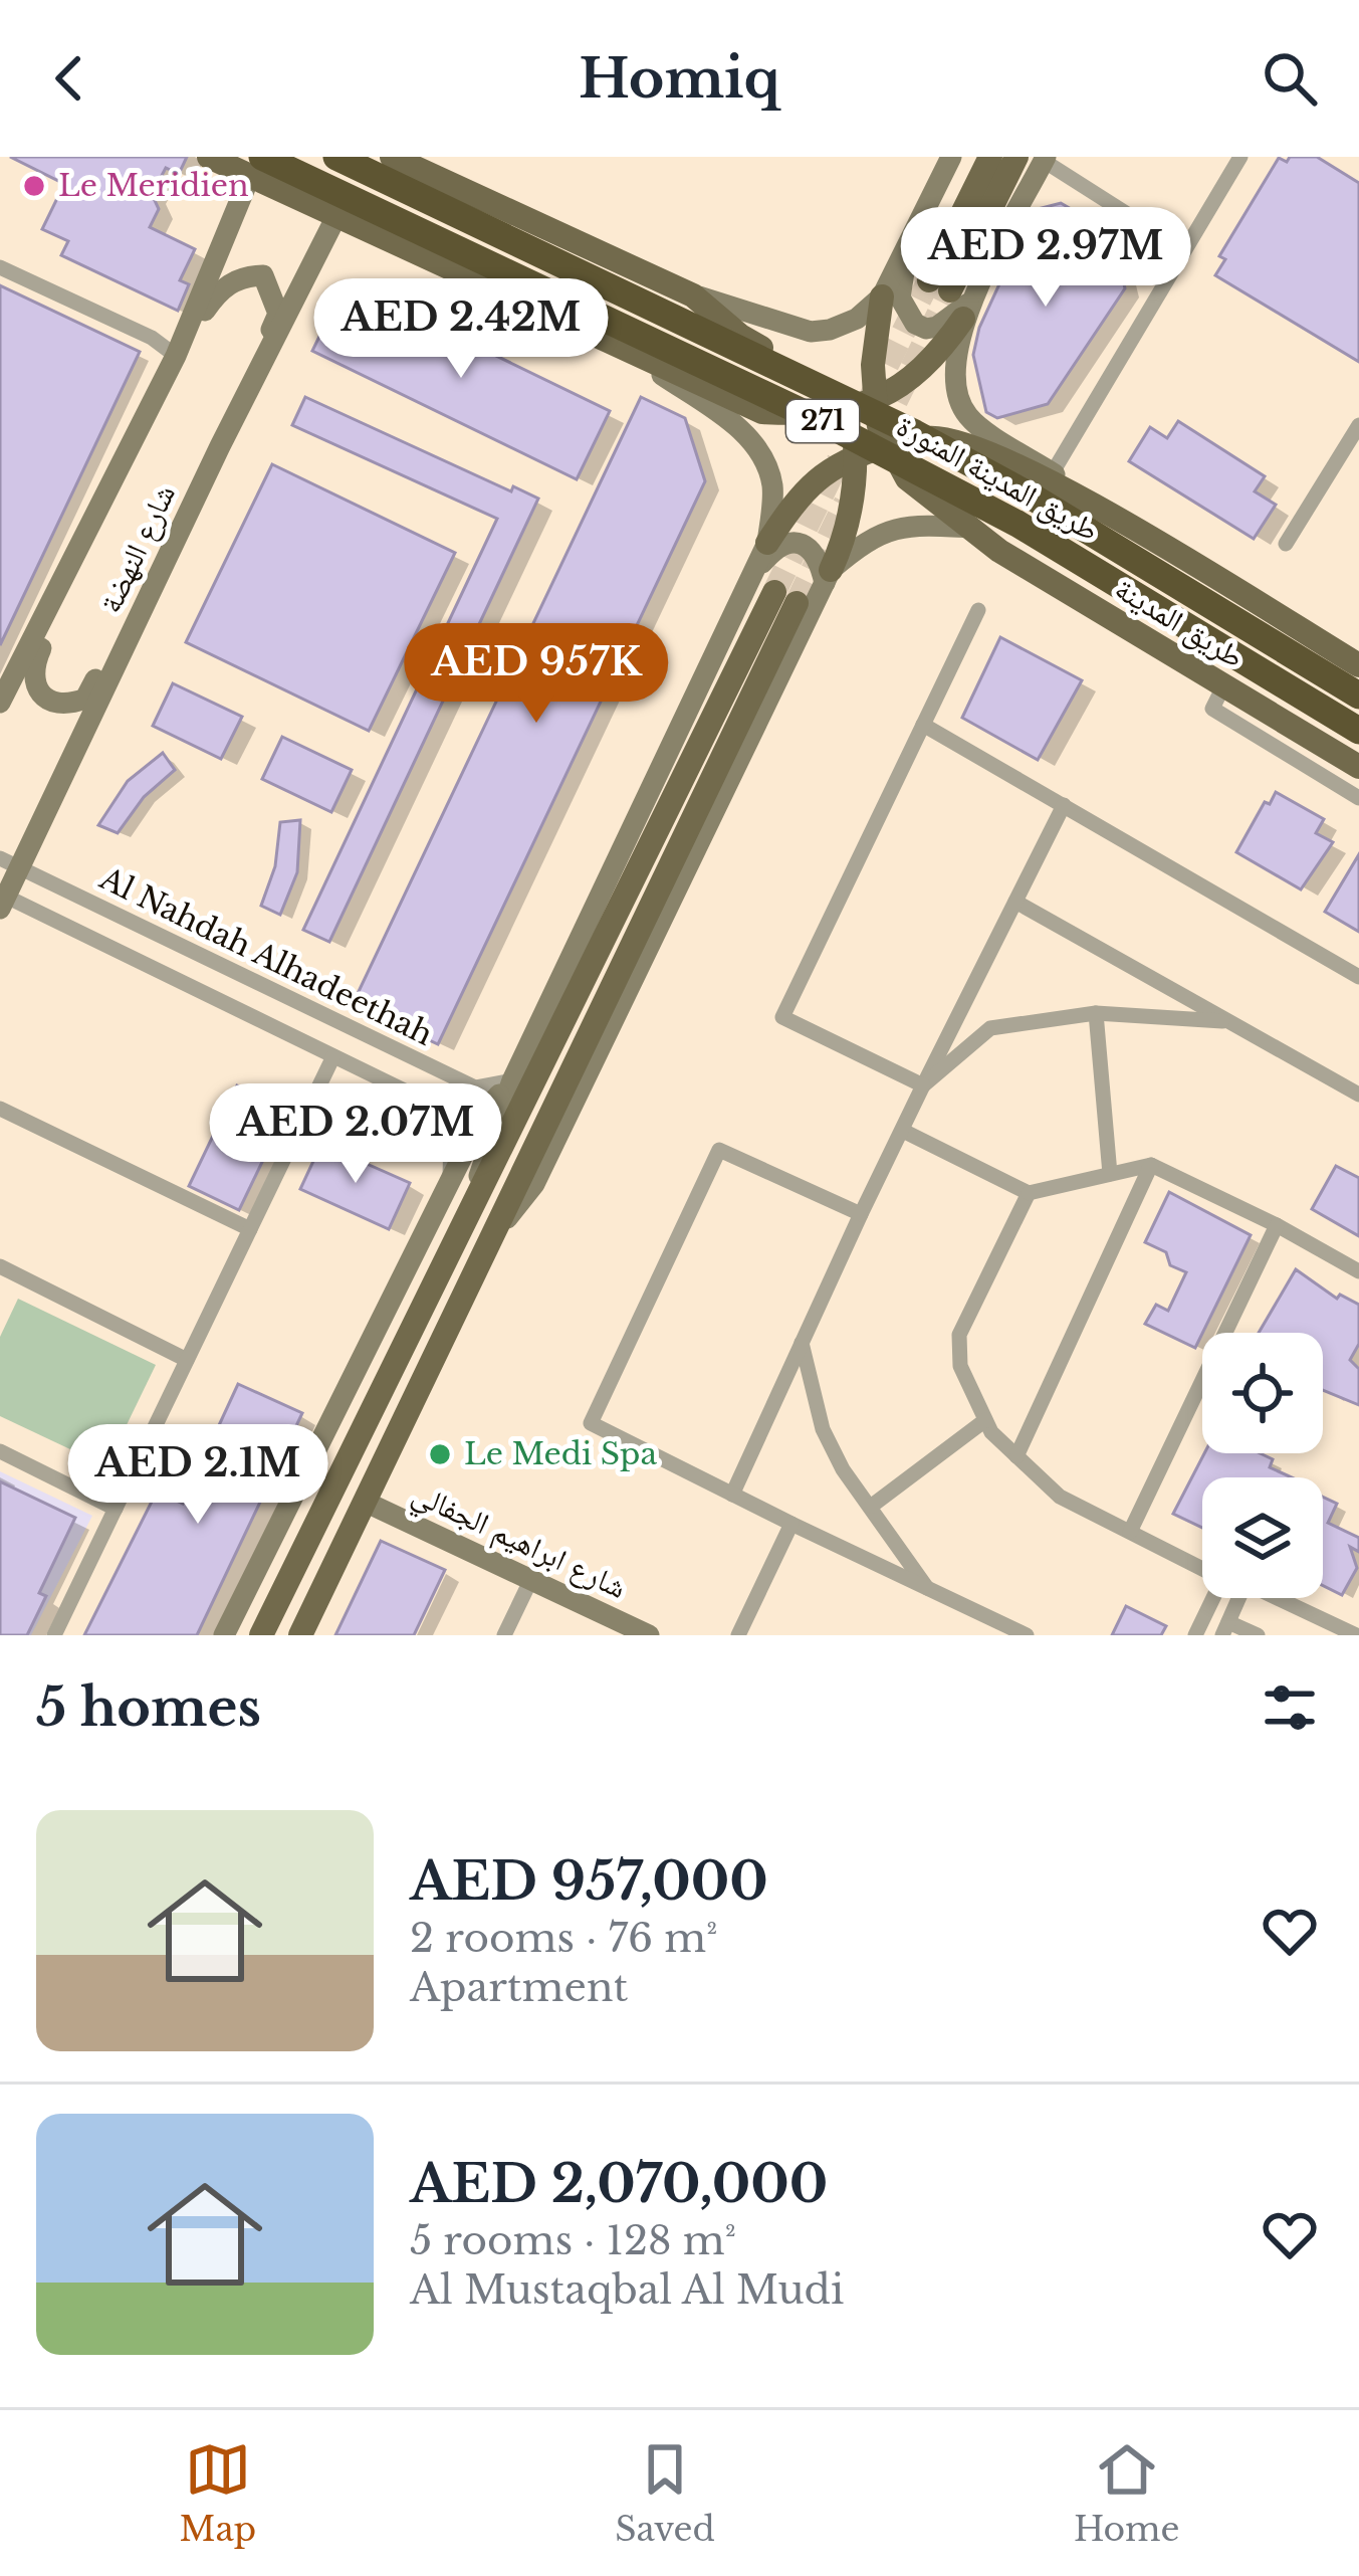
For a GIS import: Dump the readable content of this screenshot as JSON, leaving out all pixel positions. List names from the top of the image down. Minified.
{"streets":{"highway":["271","طريق المدينة المنورة"],"main road":["شارع النهضة","طريق المدينة","شارع ابراهيم الجفالي"],"street":["Al Nahdah Alhadeethah"]},"crossings":[["طريق المدينة المنورة","شارع النهضة"],["شارع النهضة","Al Nahdah Alhadeethah"]],"places":["Le Meridien","Le Medi Spa"],"page":{"header":"Homiq","price":["AED 2.97M","AED 2.42M","AED 957K","AED 2.07M","AED 2.1M"],"heading":"5 homes","list":[{"name":"AED 957,000","note":"2 rooms · 76 m² · Apartment"},{"name":"AED 2,070,000","note":"5 rooms · 128 m² · Al Mustaqbal Al Mudi"}],"tabs":["Map","Saved","Home"]}}
